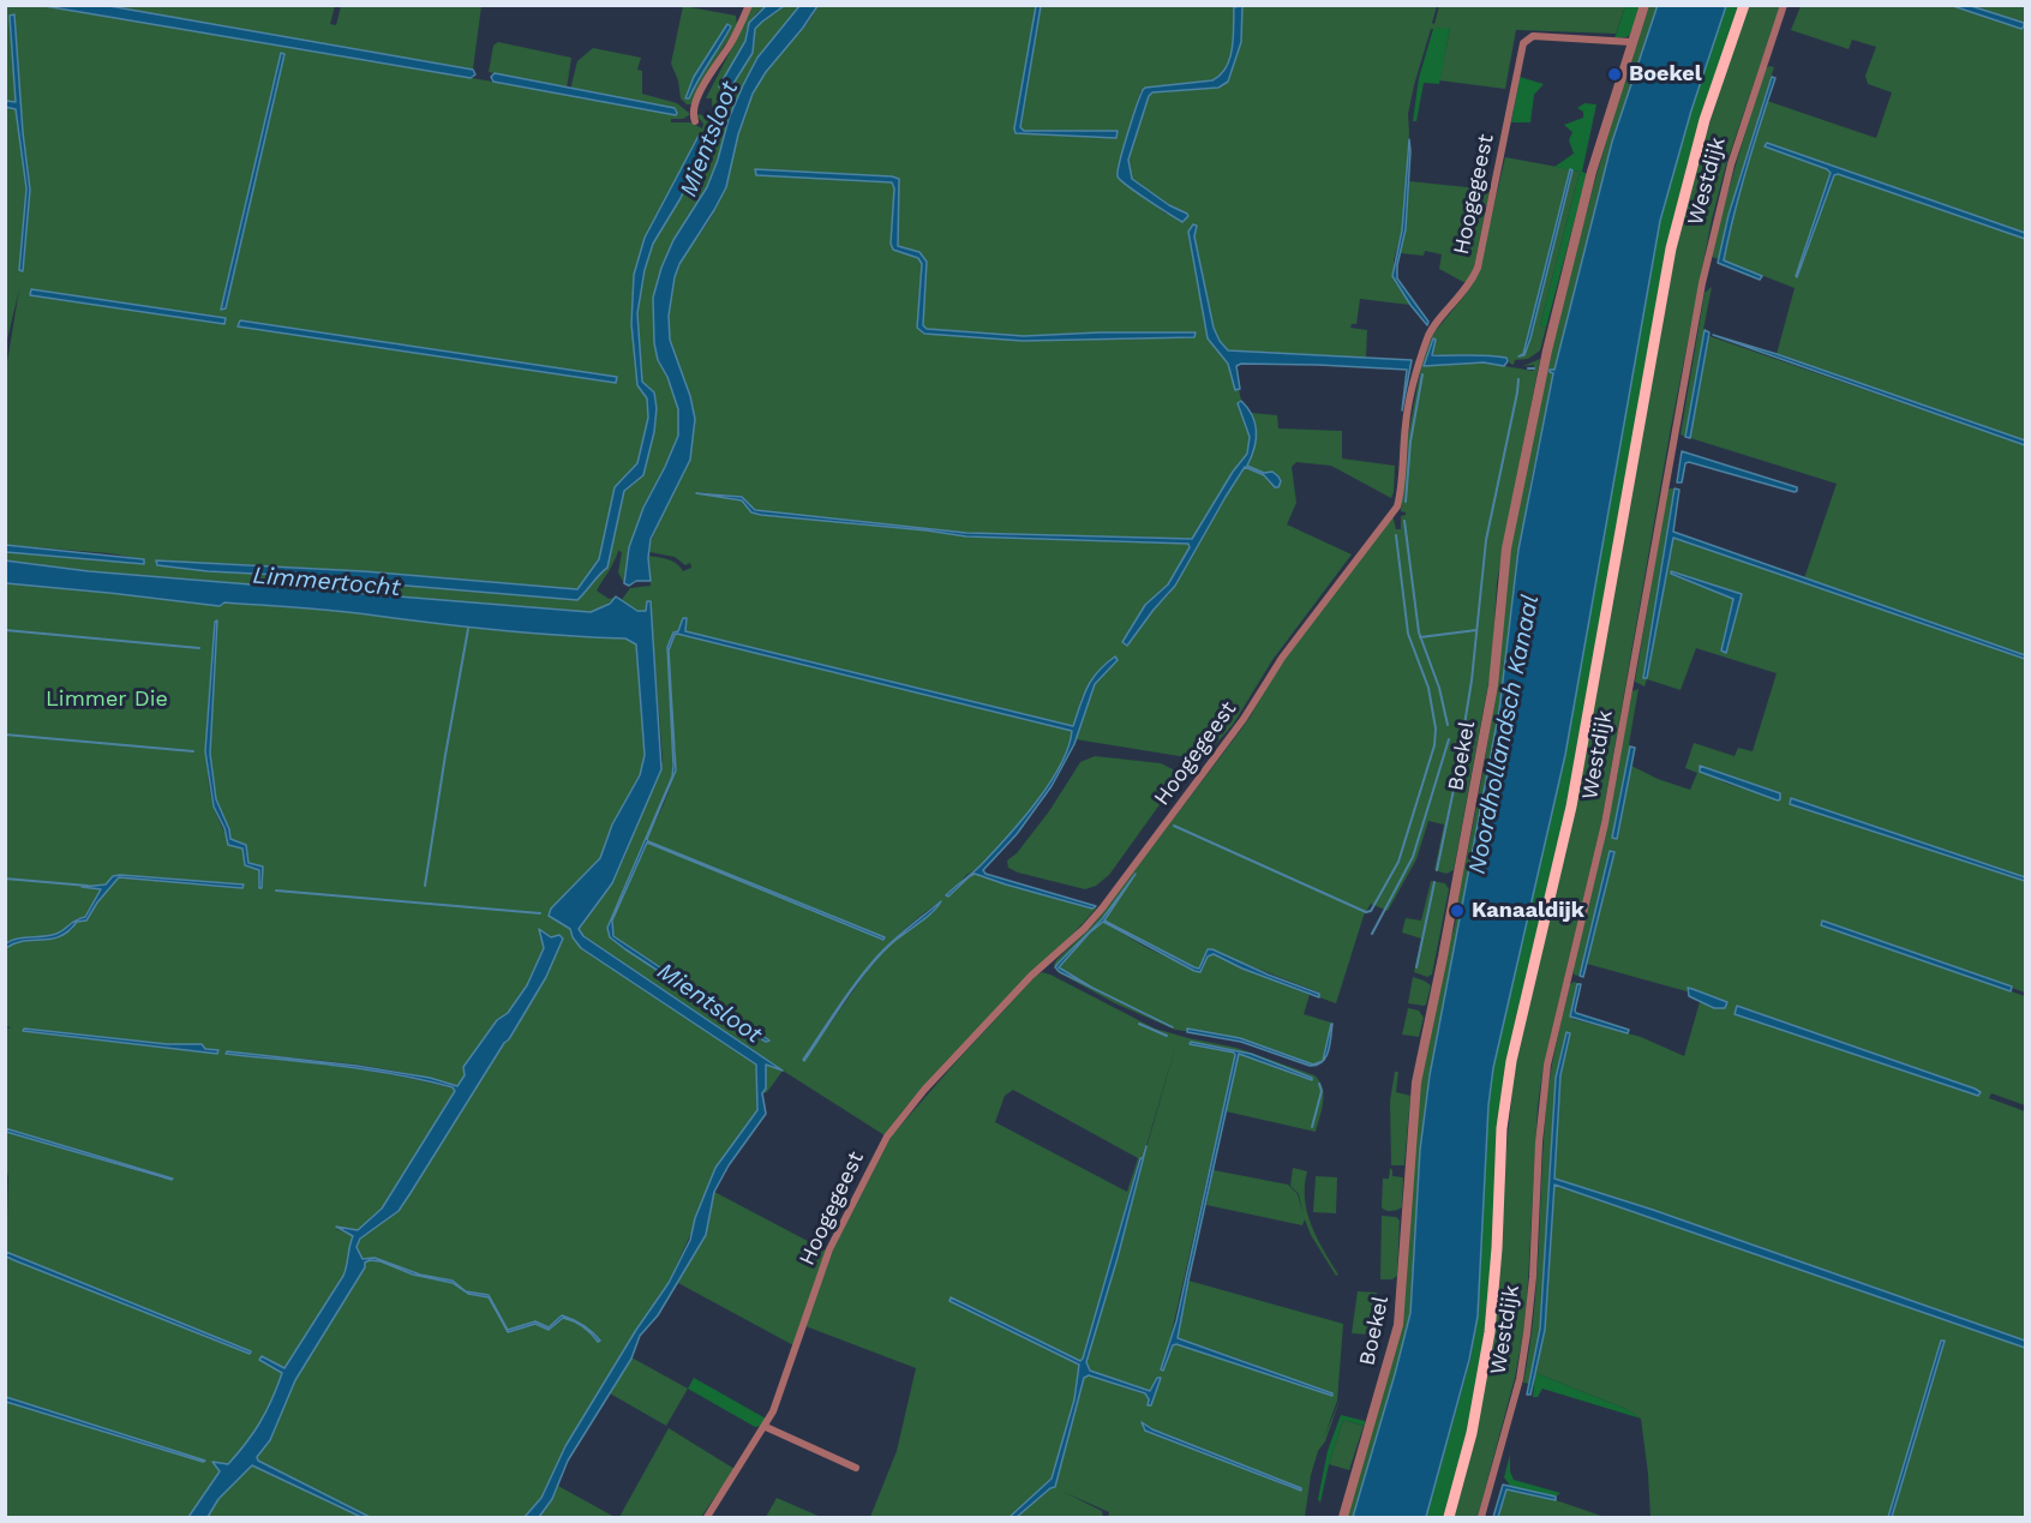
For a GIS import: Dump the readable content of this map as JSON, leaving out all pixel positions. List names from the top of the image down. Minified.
{"streets":{"main road":["Westdijk"],"street":["Hoogegeest","Boekel"]},"crossings":[["Hoogegeest","Boekel"]],"water":["Mientsloot","Limmertocht","Noordhollandsch Kanaal"],"parks":["Limmer Die"],"places":["Boekel","Kanaaldijk"]}
